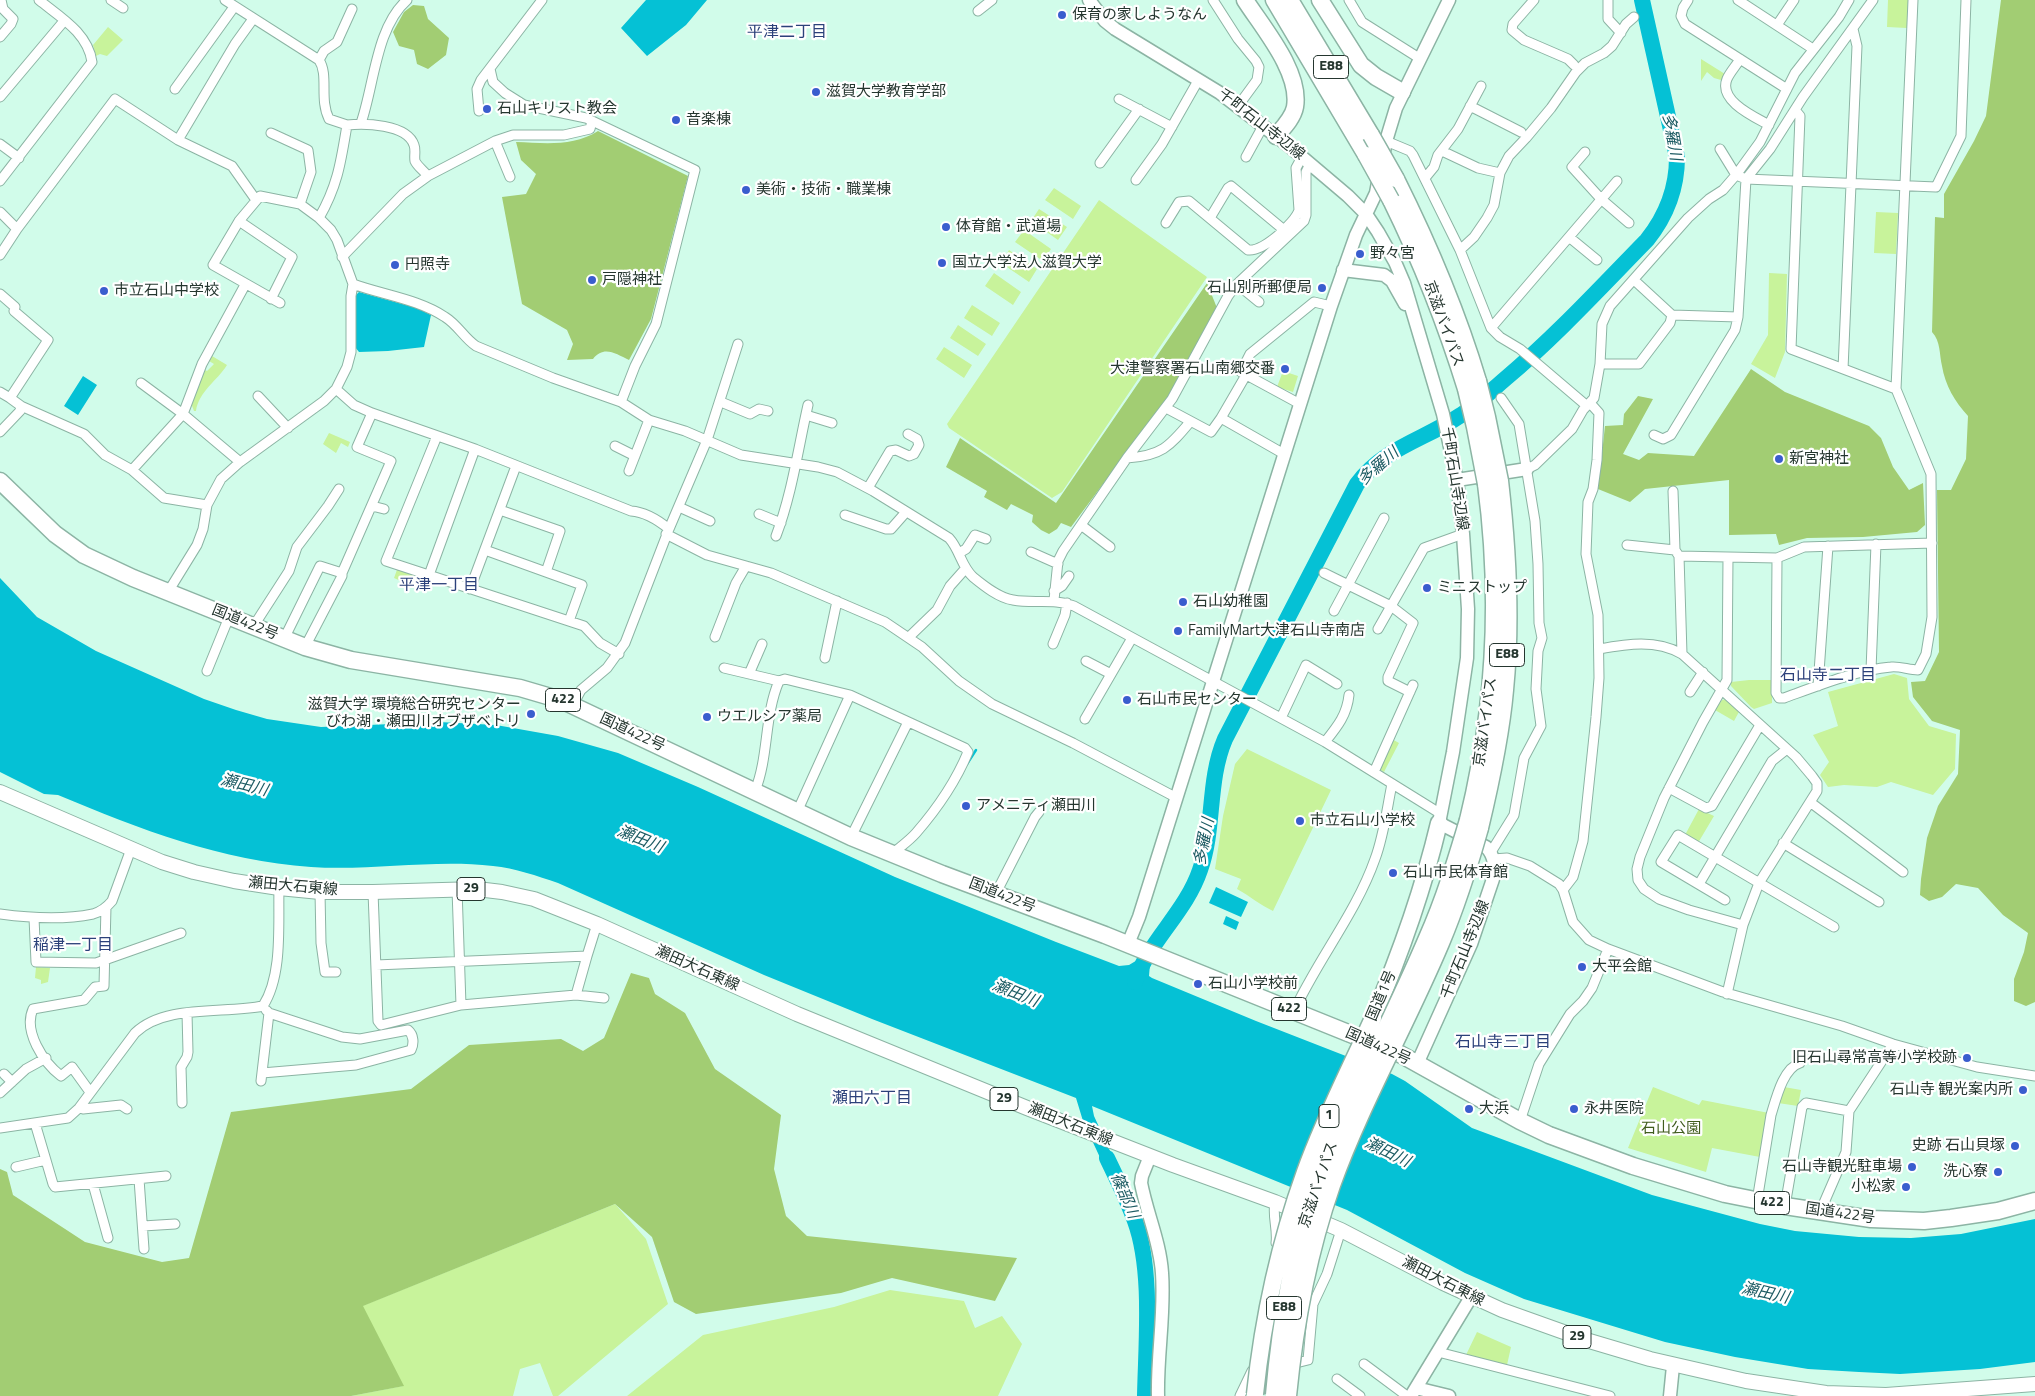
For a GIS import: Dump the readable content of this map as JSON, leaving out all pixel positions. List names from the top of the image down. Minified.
{"streets":{"highway":["E88","京滋バイパス","国道422号","422","国道1号","1"],"main road":["瀬田大石東線","29"],"street":["千町石山寺辺線"]},"crossings":[["千町石山寺辺線","国道422号"],["千町石山寺辺線","国道1号"]],"districts":["平津二丁目","平津一丁目","石山寺二丁目","稲津一丁目","石山寺三丁目","瀬田六丁目"],"water":["多羅川","瀬田川","篠部川"],"parks":["石山公園"],"places":["保育の家しようなん","滋賀大学教育学部","石山キリスト教会","音楽棟","美術・技術・職業棟","体育館・武道場","野々宮","国立大学法人滋賀大学","円照寺","戸隠神社","石山別所郵便局","市立石山中学校","大津警察署石山南郷交番","新宮神社","ミニストップ","石山幼稚園","FamilyMart大津石山寺南店","石山市民センター","滋賀大学 環境総合研究センター びわ湖・瀬田川オブザベトリ","ウエルシア薬局","アメニティ瀬田川","市立石山小学校","石山市民体育館","大平会館","石山小学校前","旧石山尋常高等小学校跡","石山寺 観光案内所","大浜","永井医院","史跡 石山貝塚","石山寺観光駐車場","洗心寮","小松家"]}
